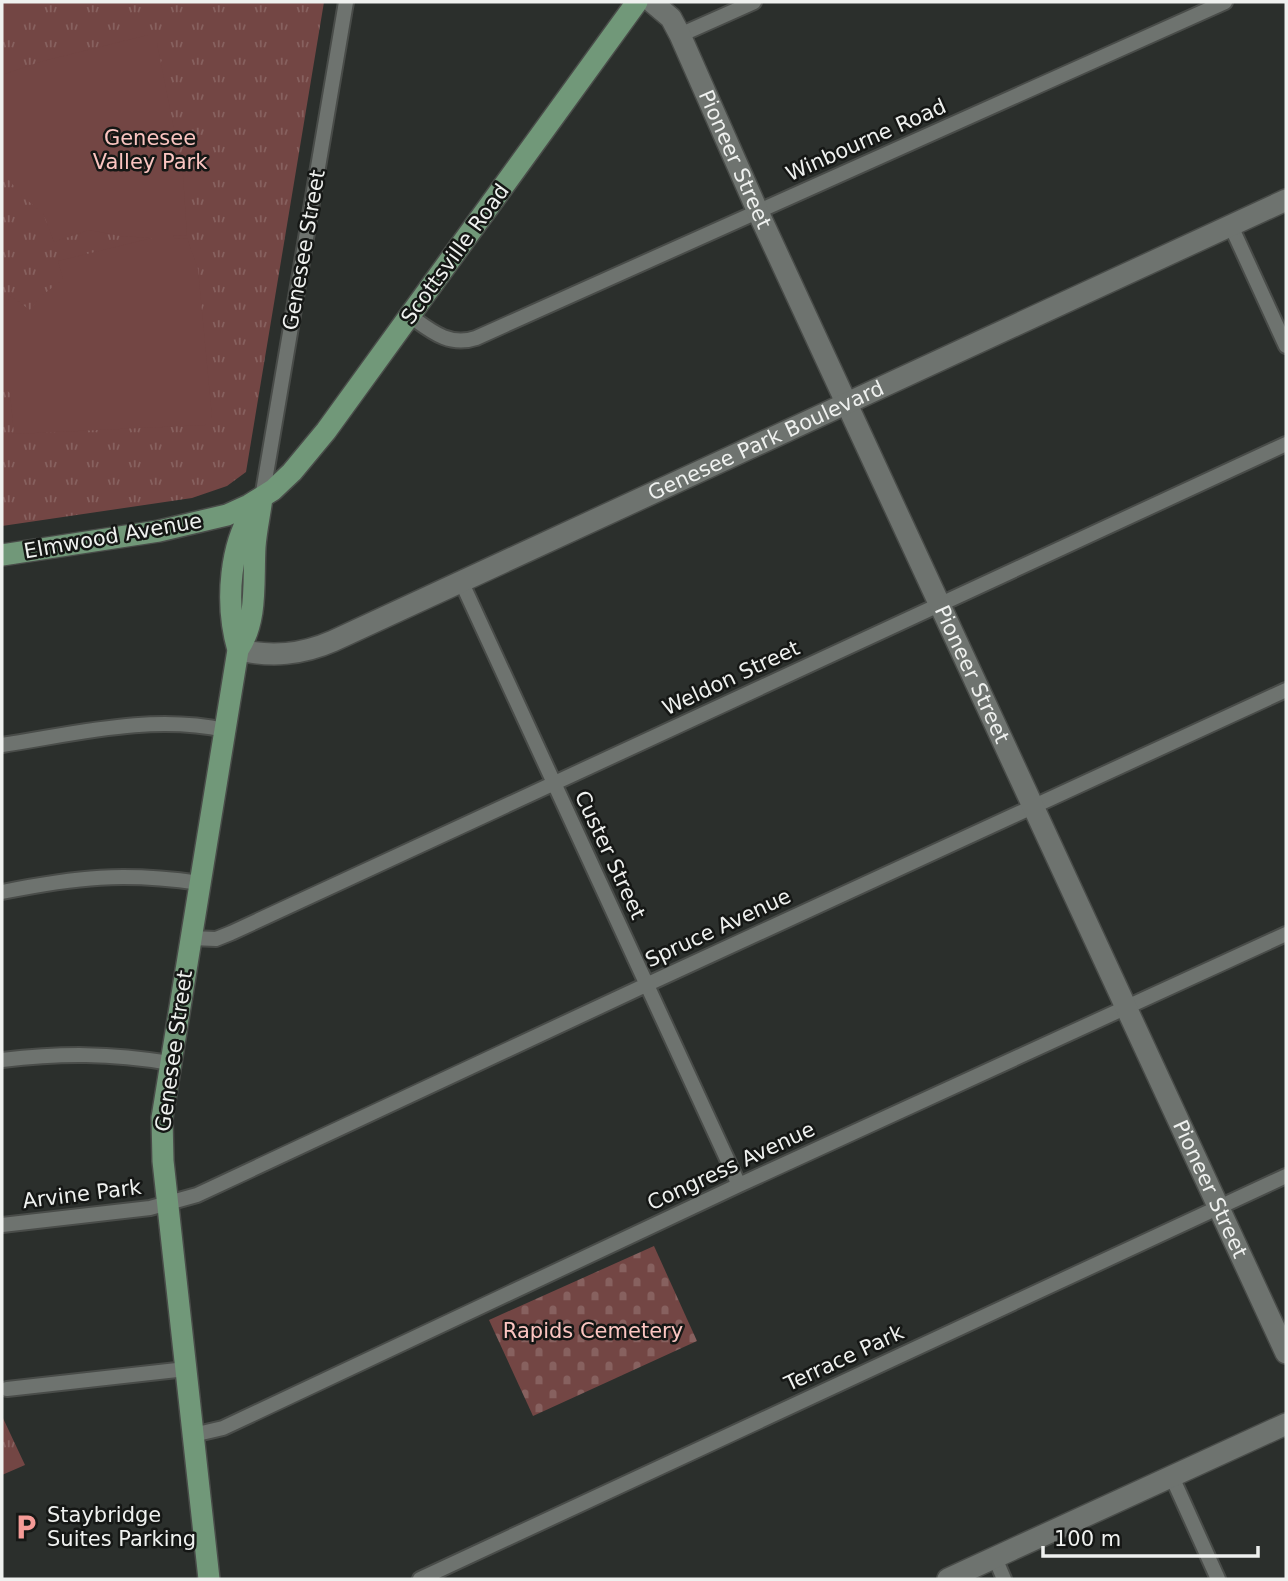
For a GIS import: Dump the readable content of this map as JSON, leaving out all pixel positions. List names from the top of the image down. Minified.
{"streets":{"main road":["Genesee Street","Scottsville Road","Elmwood Avenue"],"street":["Winbourne Road","Pioneer Street","Genesee Park Boulevard","Weldon Street","Custer Street","Spruce Avenue","Congress Avenue","Arvine Park","Terrace Park"]},"crossings":[["Winbourne Road","Pioneer Street"],["Winbourne Road","Scottsville Road"],["Pioneer Street","Genesee Park Boulevard"],["Pioneer Street","Weldon Street"],["Pioneer Street","Spruce Avenue"],["Pioneer Street","Congress Avenue"],["Pioneer Street","Terrace Park"],["Genesee Street","Scottsville Road"],["Genesee Street","Genesee Park Boulevard"],["Genesee Street","Elmwood Avenue"],["Genesee Street","Weldon Street"],["Genesee Street","Spruce Avenue"],["Genesee Street","Congress Avenue"],["Genesee Street","Arvine Park"],["Scottsville Road","Elmwood Avenue"],["Genesee Park Boulevard","Custer Street"],["Weldon Street","Custer Street"],["Custer Street","Spruce Avenue"],["Custer Street","Congress Avenue"],["Spruce Avenue","Arvine Park"]],"parks":["Genesee Valley Park","Rapids Cemetery"],"places":{"parking":["Staybridge Suites Parking"]},"scale_bar":"100 m"}
